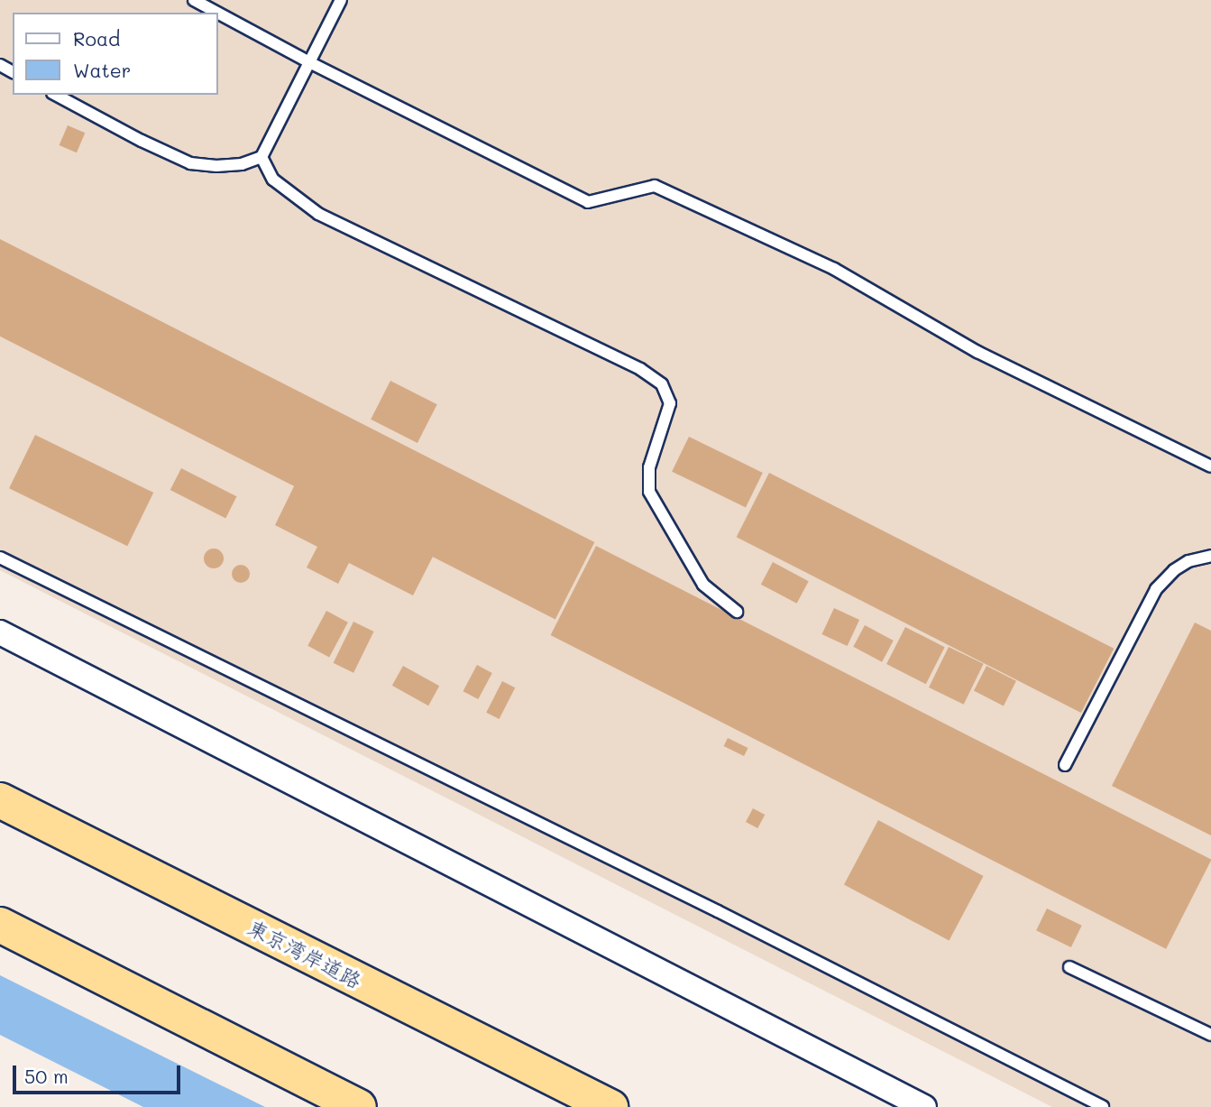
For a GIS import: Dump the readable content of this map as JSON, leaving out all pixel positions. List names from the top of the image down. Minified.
{"streets":{"highway":["東京湾岸道路"]},"legend":["Road","Water"],"scale_bar":"50 m"}
